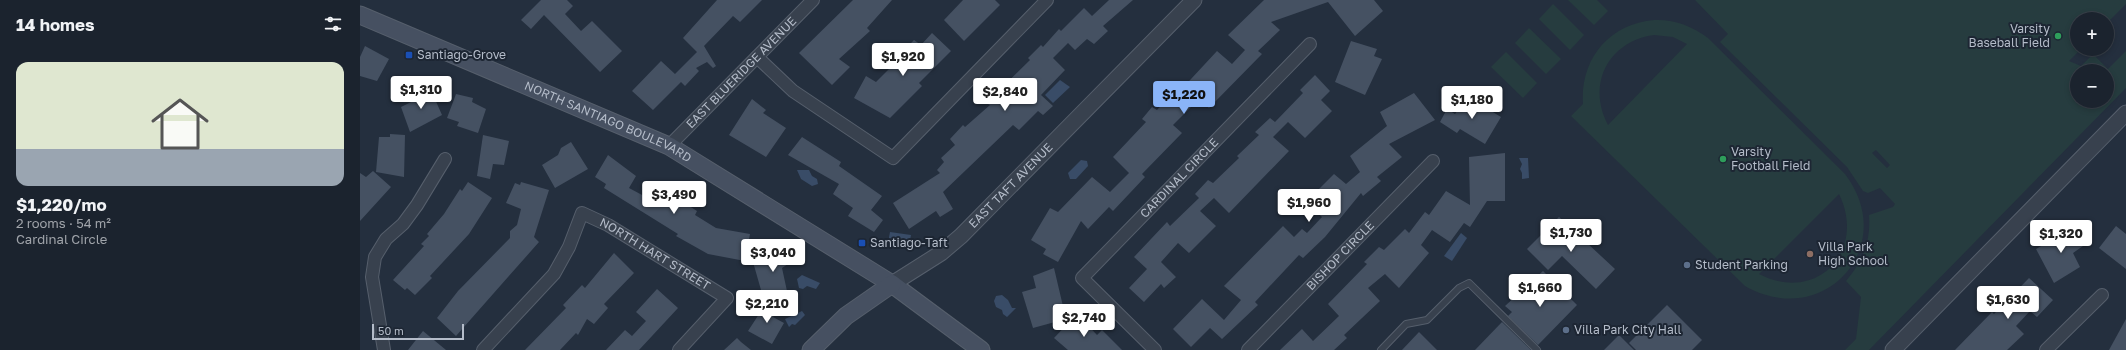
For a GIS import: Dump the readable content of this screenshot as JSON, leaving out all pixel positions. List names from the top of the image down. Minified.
{"streets":{"main road":["NORTH SANTIAGO BOULEVARD","EAST TAFT AVENUE"],"street":["EAST BLUERIDGE AVENUE","CARDINAL CIRCLE","NORTH HART STREET","BISHOP CIRCLE"]},"crossings":[["EAST BLUERIDGE AVENUE","NORTH SANTIAGO BOULEVARD"],["NORTH SANTIAGO BOULEVARD","EAST TAFT AVENUE"]],"places":{"other":["Varsity Baseball Field","Varsity Football Field","Villa Park High School","Student Parking","Villa Park City Hall"],"transit":["Santiago-Grove","Santiago-Taft"]},"scale_bar":"50 m","page":{"heading":"14 homes","map_buttons":["+","−"],"price":["$1,920","$1,310","$2,840","$1,220","$1,180","$3,490","$1,960","$1,730","$1,320","$3,040","$1,660","$1,630","$2,210","$2,740"],"list":[{"name":"$1,220/mo","note":"2 rooms · 54 m² · Cardinal Circle"}],"scale":"50 m"}}
